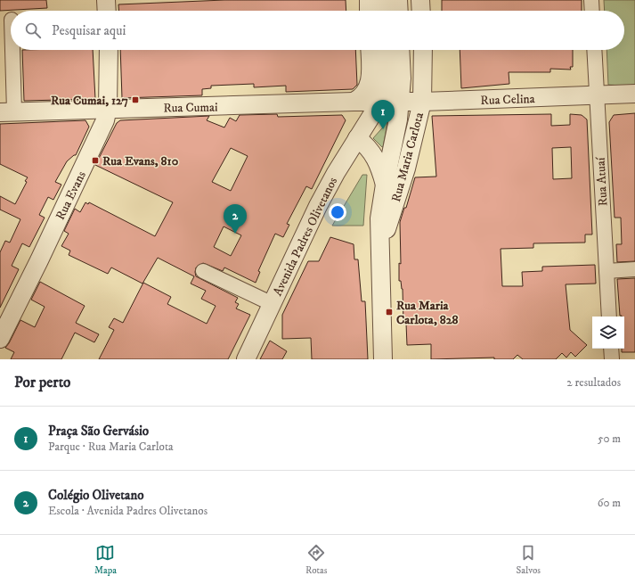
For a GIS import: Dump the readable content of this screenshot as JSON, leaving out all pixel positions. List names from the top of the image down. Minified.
{"streets":{"street":["Rua Celina","Rua Cumai","Rua Maria Carlota","Rua Atuaí","Rua Evans","Avenida Padres Olivetanos"]},"crossings":[["Rua Celina","Rua Cumai"],["Rua Celina","Rua Maria Carlota"],["Rua Celina","Rua Atuaí"],["Rua Celina","Avenida Padres Olivetanos"],["Rua Cumai","Rua Evans"],["Rua Cumai","Avenida Padres Olivetanos"],["Rua Maria Carlota","Avenida Padres Olivetanos"]],"places":{"transit":["Rua Cumai, 127","Rua Evans, 810","Rua Maria Carlota, 828"]},"page":{"search":"Pesquisar aqui","pins":["1","2"],"heading":["Por perto","2 resultados"],"list":[{"mark":"1","name":"Praça São Gervásio","note":"Parque · Rua Maria Carlota","value":"50 m"},{"mark":"2","name":"Colégio Olivetano","note":"Escola · Avenida Padres Olivetanos","value":"60 m"}],"nav":["Mapa","Rotas","Salvos"]}}
